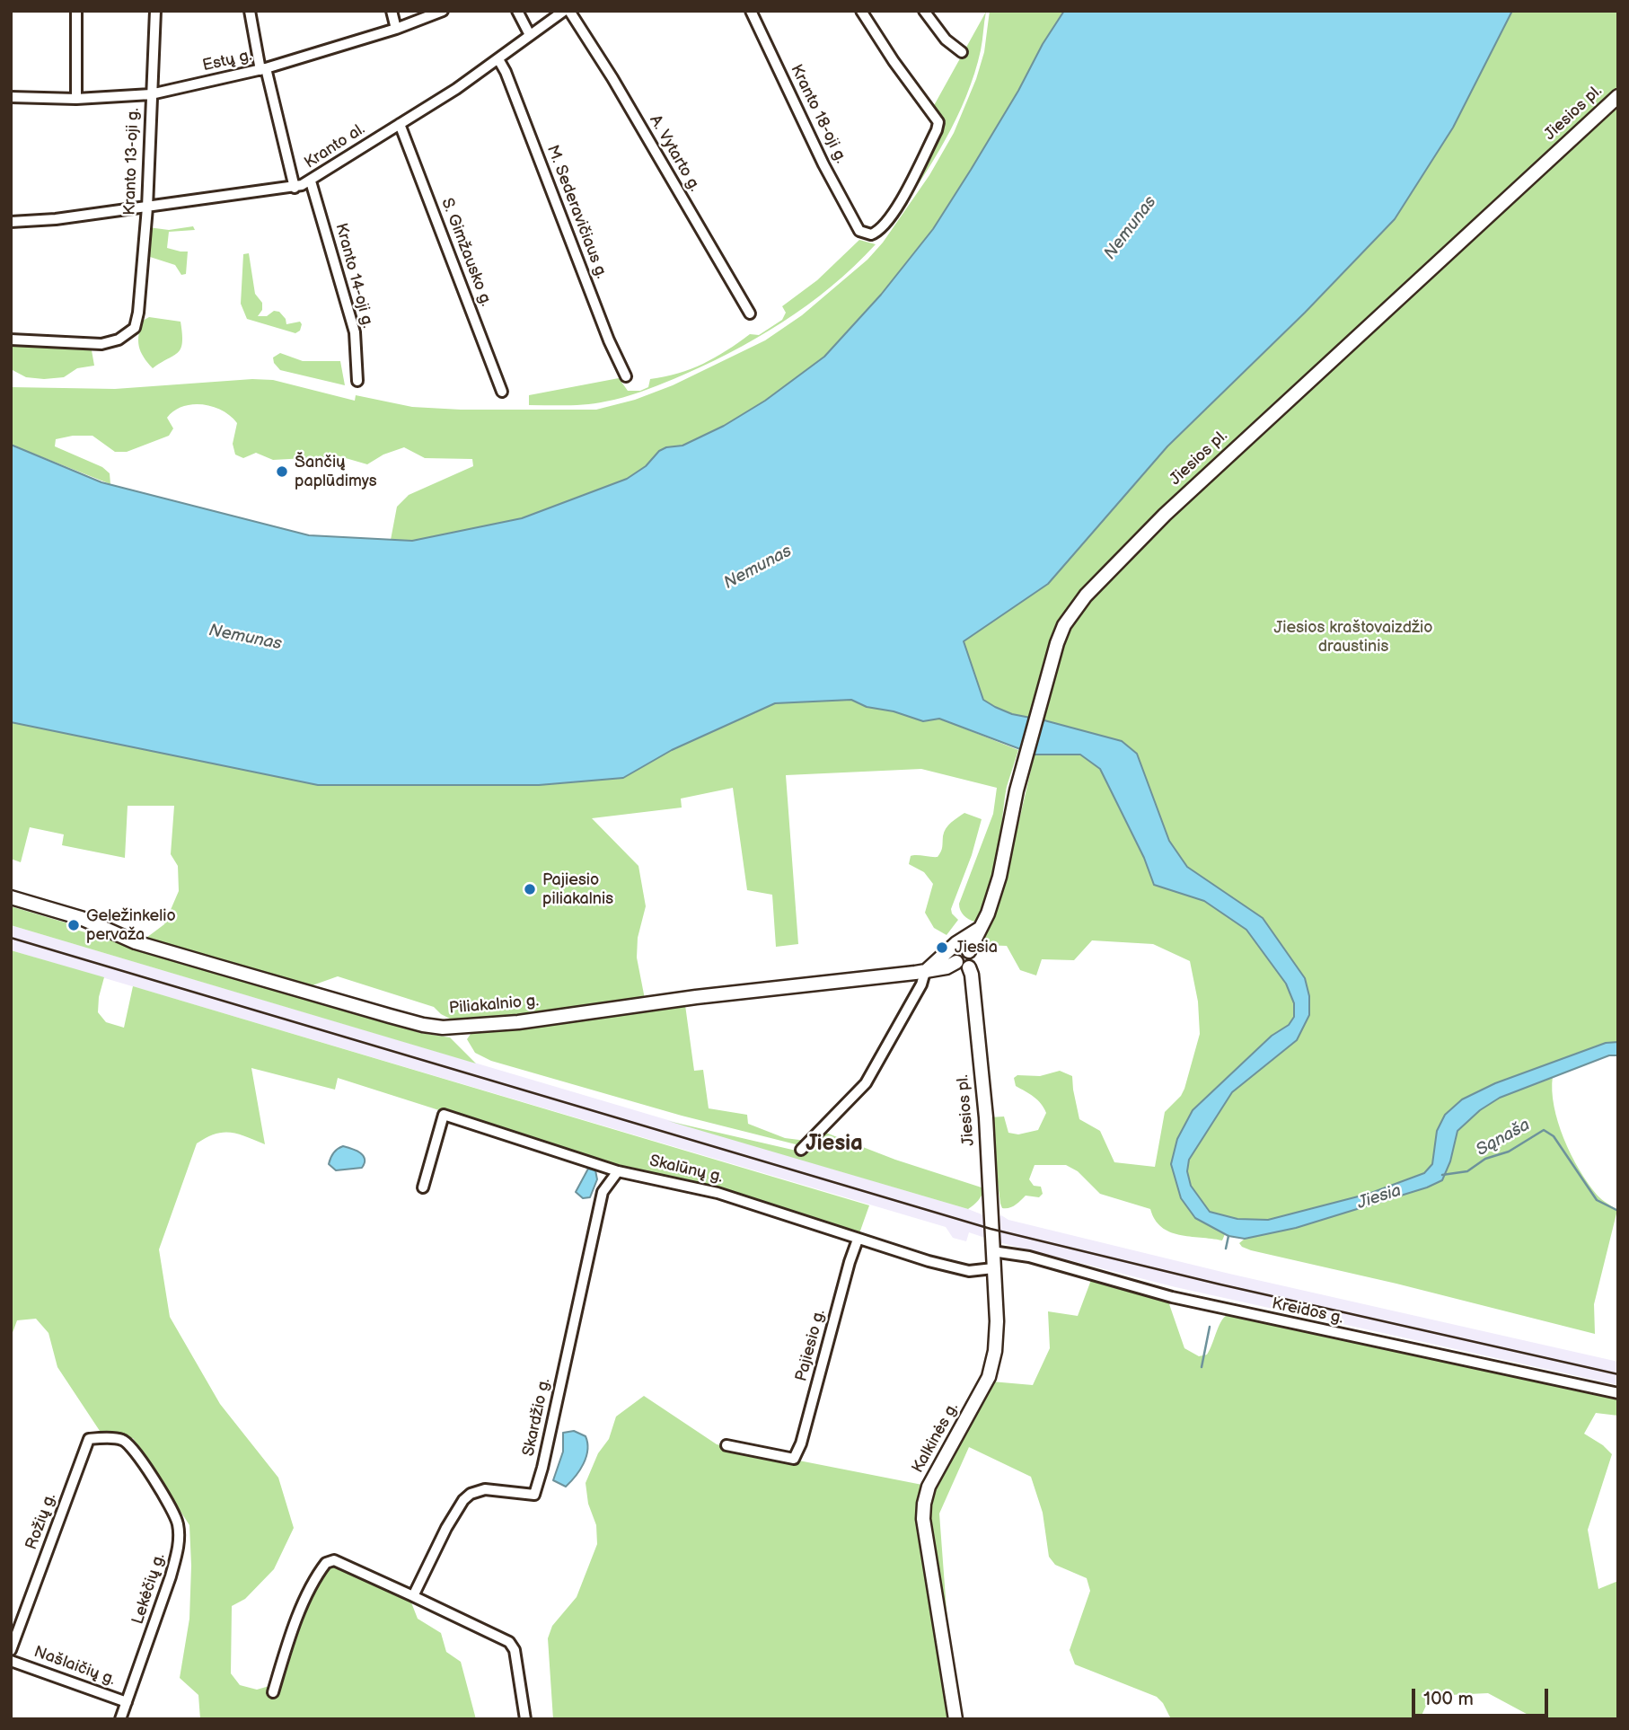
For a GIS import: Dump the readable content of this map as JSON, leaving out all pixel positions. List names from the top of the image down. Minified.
{"streets":{"main road":["Jiesios pl.","Piliakalnio g.","Kalkinės g."],"street":["Estų g.","Kranto 18-oji g.","Kranto al.","A. Vytarto g.","Kranto 13-oji g.","M. Sederavičiaus g.","S. Gimžausko g.","Kranto 14-oji g.","Skalūnų g.","Kreidos g.","Pajiesio g.","Skardžio g.","Rožių g.","Lekėčių g.","Našlaičių g."]},"crossings":[["Estų g.","Kranto 13-oji g."],["Jiesios pl.","Piliakalnio g."],["Jiesios pl.","Kreidos g."],["Jiesios pl.","Kalkinės g."],["Kranto al.","Kranto 13-oji g."],["Kranto al.","M. Sederavičiaus g."],["Kranto al.","S. Gimžausko g."],["Kranto al.","Kranto 14-oji g."],["Skalūnų g.","Pajiesio g."],["Skalūnų g.","Skardžio g."],["Skalūnų g.","Kalkinės g."],["Kreidos g.","Kalkinės g."],["Rožių g.","Lekėčių g."],["Lekėčių g.","Našlaičių g."]],"districts":["Jiesia"],"water":["Nemunas","Sąnaša","Jiesia"],"parks":["Jiesios kraštovaizdžio draustinis"],"places":["Šančių paplūdimys","Pajiesio piliakalnis","Geležinkelio pervaža","Jiesia"],"scale_bar":"100 m"}
